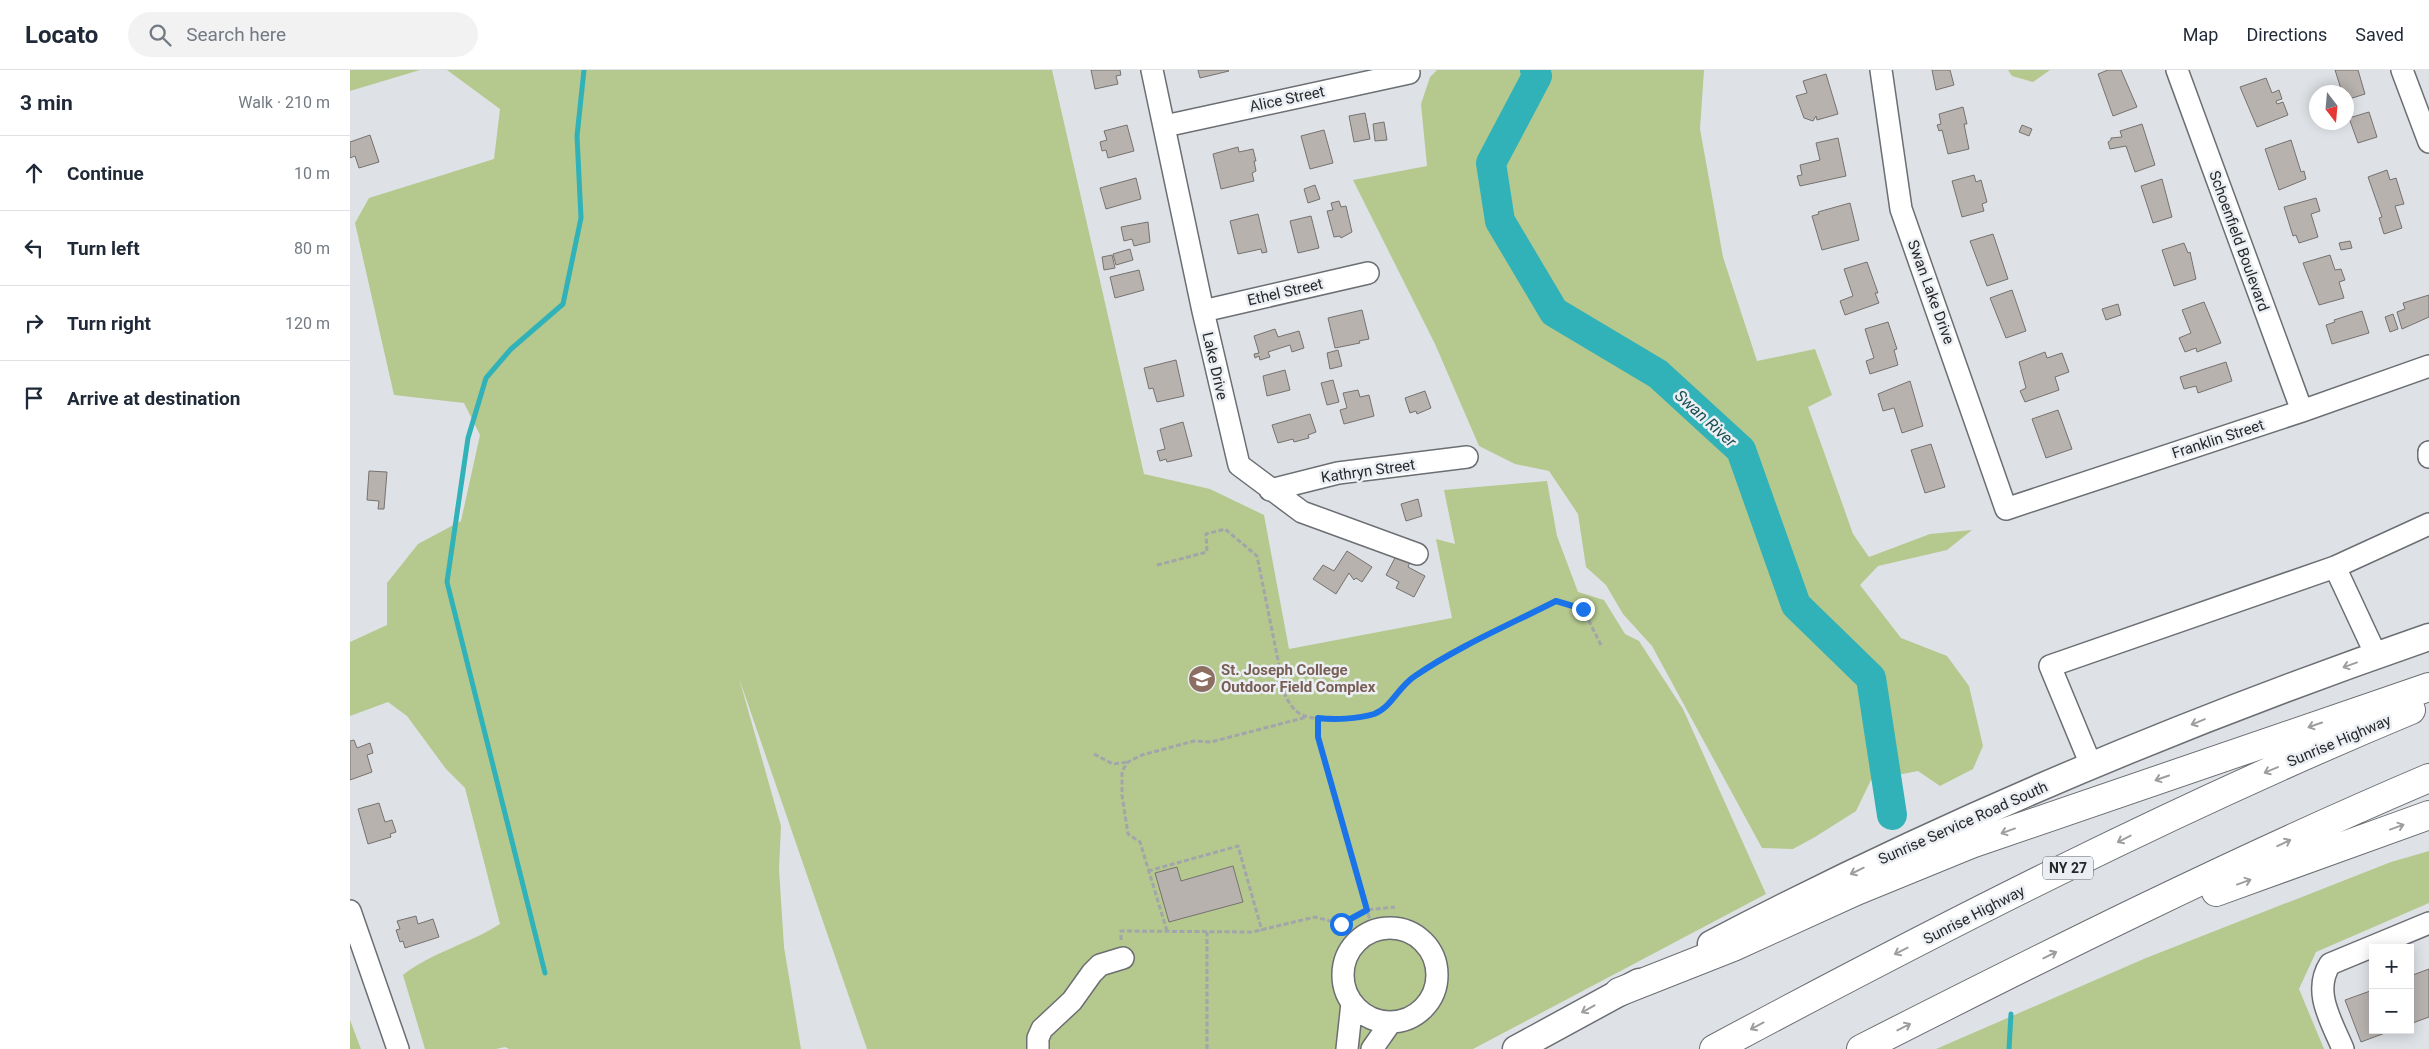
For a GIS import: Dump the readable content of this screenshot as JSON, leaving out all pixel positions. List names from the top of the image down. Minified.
{"streets":{"highway":["Sunrise Highway","NY 27"],"main road":["Sunrise Service Road South"],"street":["Alice Street","Schoenfield Boulevard","Ethel Street","Swan Lake Drive","Lake Drive","Franklin Street","Kathryn Street"]},"crossings":[["Alice Street","Lake Drive"],["Schoenfield Boulevard","Franklin Street"],["Ethel Street","Lake Drive"],["Swan Lake Drive","Franklin Street"],["Lake Drive","Kathryn Street"]],"one_way":["Sunrise Service Road South"],"water":["Swan River"],"places":{"school or university":["St. Joseph College Outdoor Field Complex"]},"north":"bottom","page":{"header":"Locato","search":"Search here","nav":["Map","Directions","Saved"],"heading":["3 min","Walk · 210 m"],"list":[["Continue","10 m"],["Turn left","80 m"],["Turn right","120 m"],"Arrive at destination"],"map_buttons":["+","−"]}}
